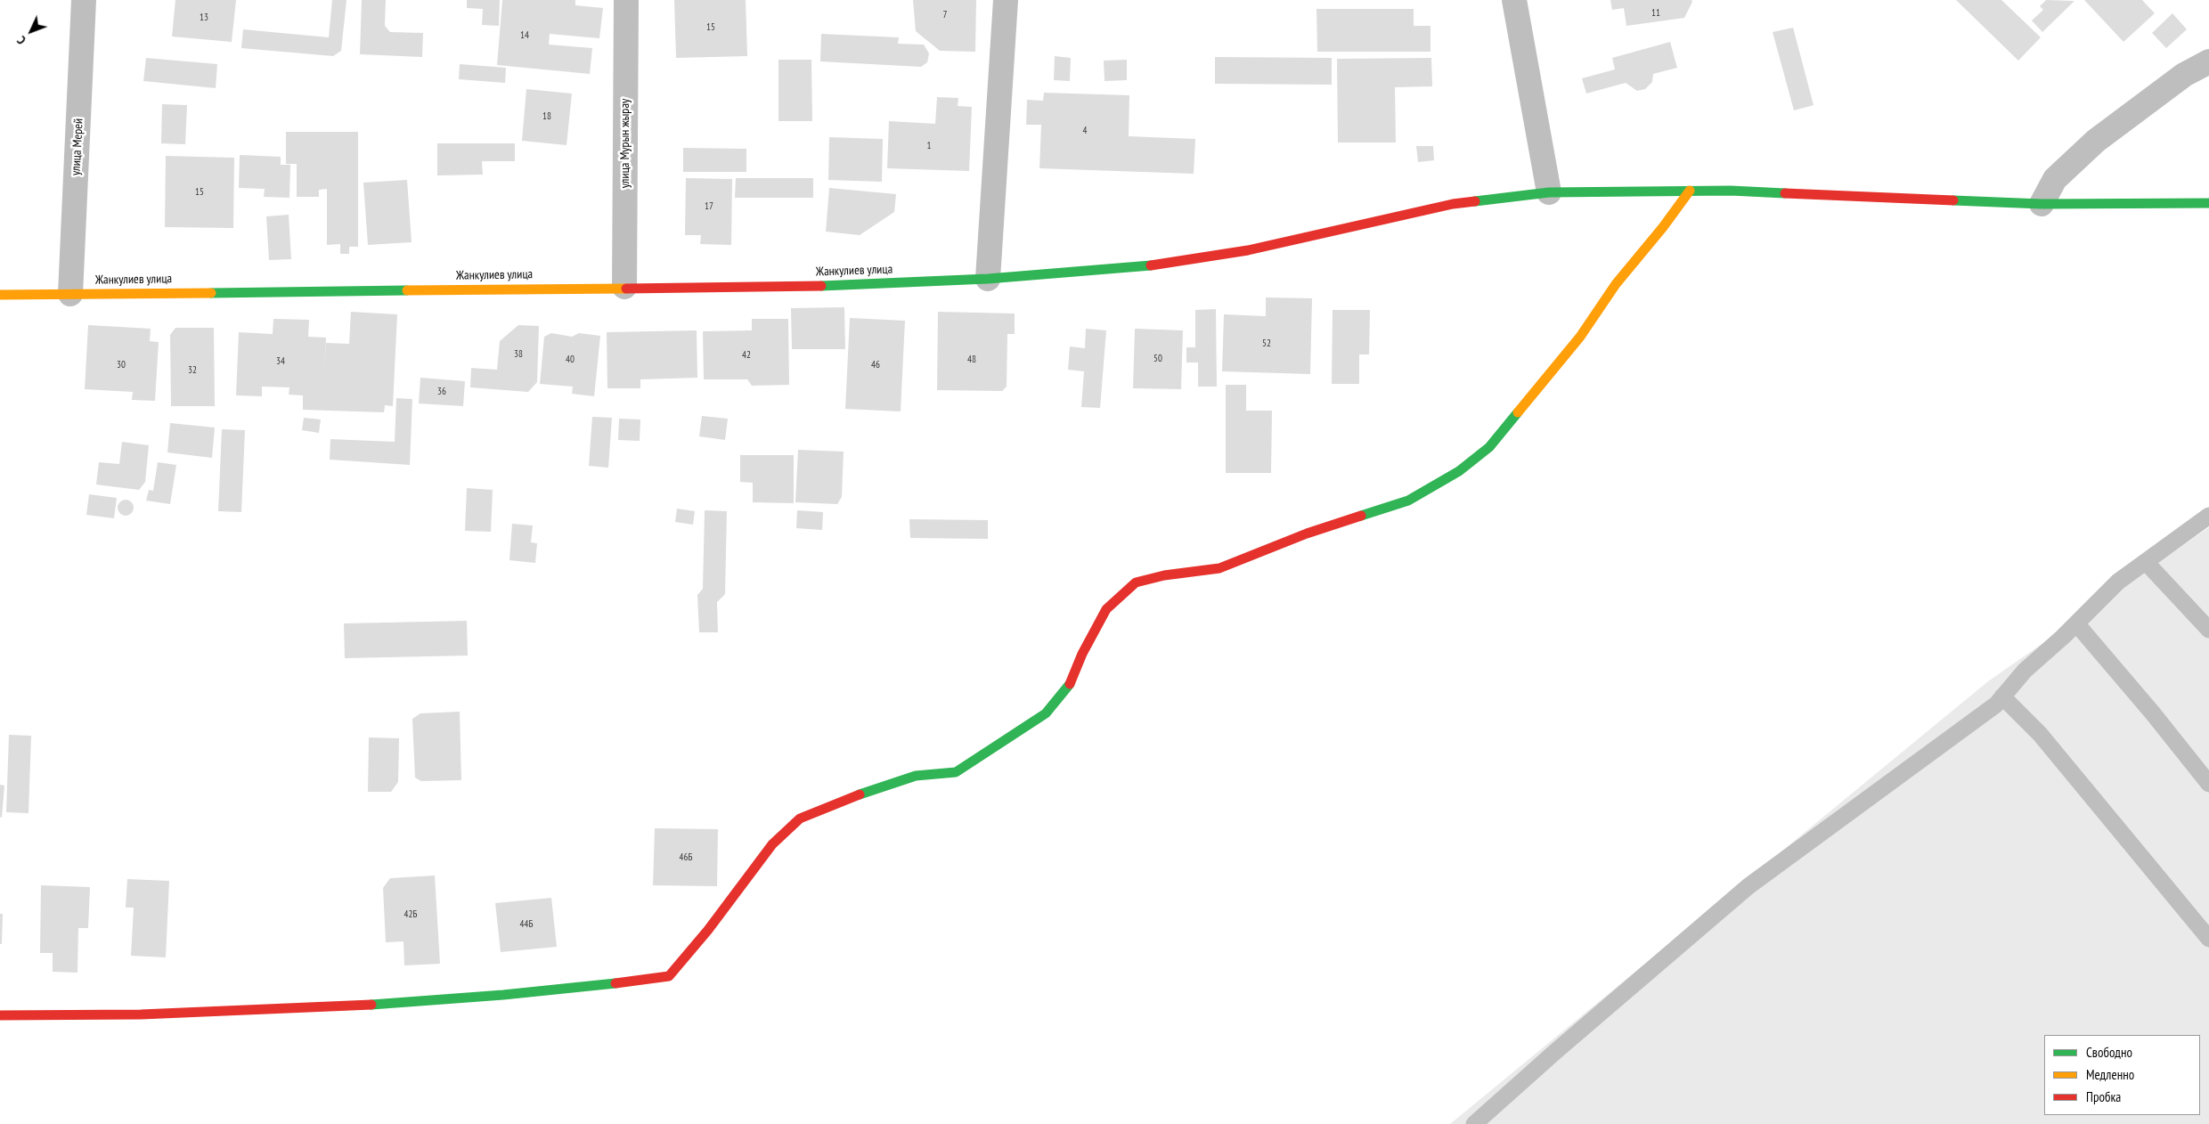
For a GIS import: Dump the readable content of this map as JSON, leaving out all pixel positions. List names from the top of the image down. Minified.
{"streets":{"street":["улица Мурын жырау","улица Мерей","Жанкулиев улица"]},"crossings":[["улица Мурын жырау","Жанкулиев улица"],["улица Мерей","Жанкулиев улица"]],"house_numbers":["11","7","13","15","14","18","4","1","15","17","52","38","42","50","40","48","34","30","46","32","36","46Б","42Б","44Б"],"legend":["Свободно","Медленно","Пробка"],"north":"bottom left"}
